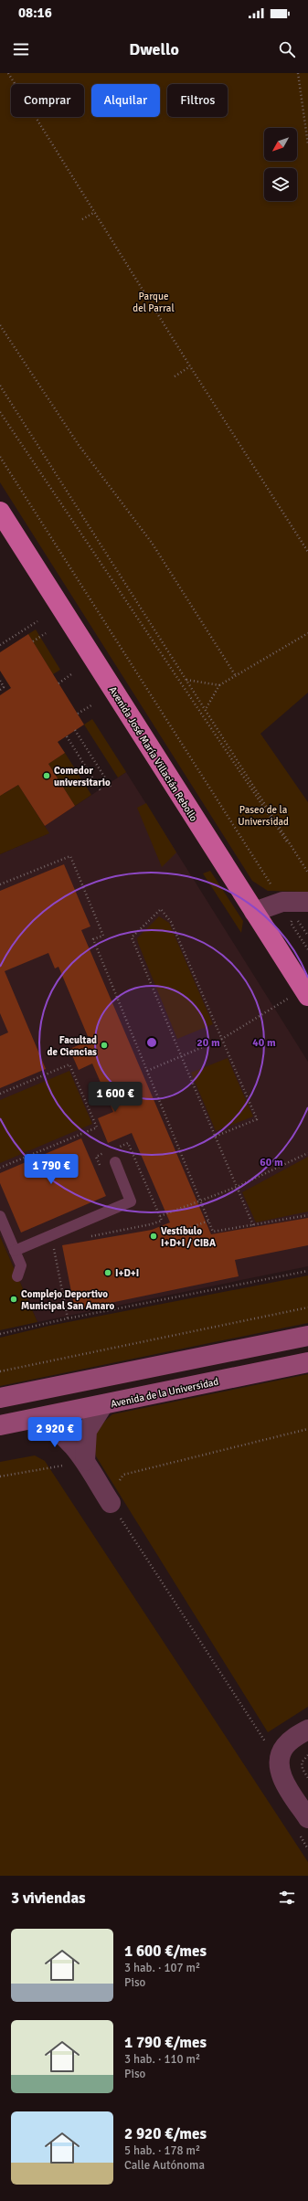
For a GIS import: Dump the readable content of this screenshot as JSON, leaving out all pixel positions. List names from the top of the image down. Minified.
{"streets":{"highway":["Avenida José María Villacián Rebollo"],"main road":["Avenida de la Universidad"]},"parks":["Parque del Parral","Paseo de la Universidad"],"places":["Comedor universitario","Facultad de Ciencias","Vestíbulo I+D+I / CIBA","I+D+I","Complejo Deportivo Municipal San Amaro"],"north":"bottom left","page":{"status":"08:16","header":"Dwello","chip":["Comprar","Alquilar","Filtros"],"price":["1 600 €","1 790 €","2 920 €"],"heading":"3 viviendas","list":[{"name":"1 600 €/mes","note":"3 hab. · 107 m² · Piso"},{"name":"1 790 €/mes","note":"3 hab. · 110 m² · Piso"},{"name":"2 920 €/mes","note":"5 hab. · 178 m² · Calle Autónoma"}]},"rings":["20 m","40 m","60 m"]}
